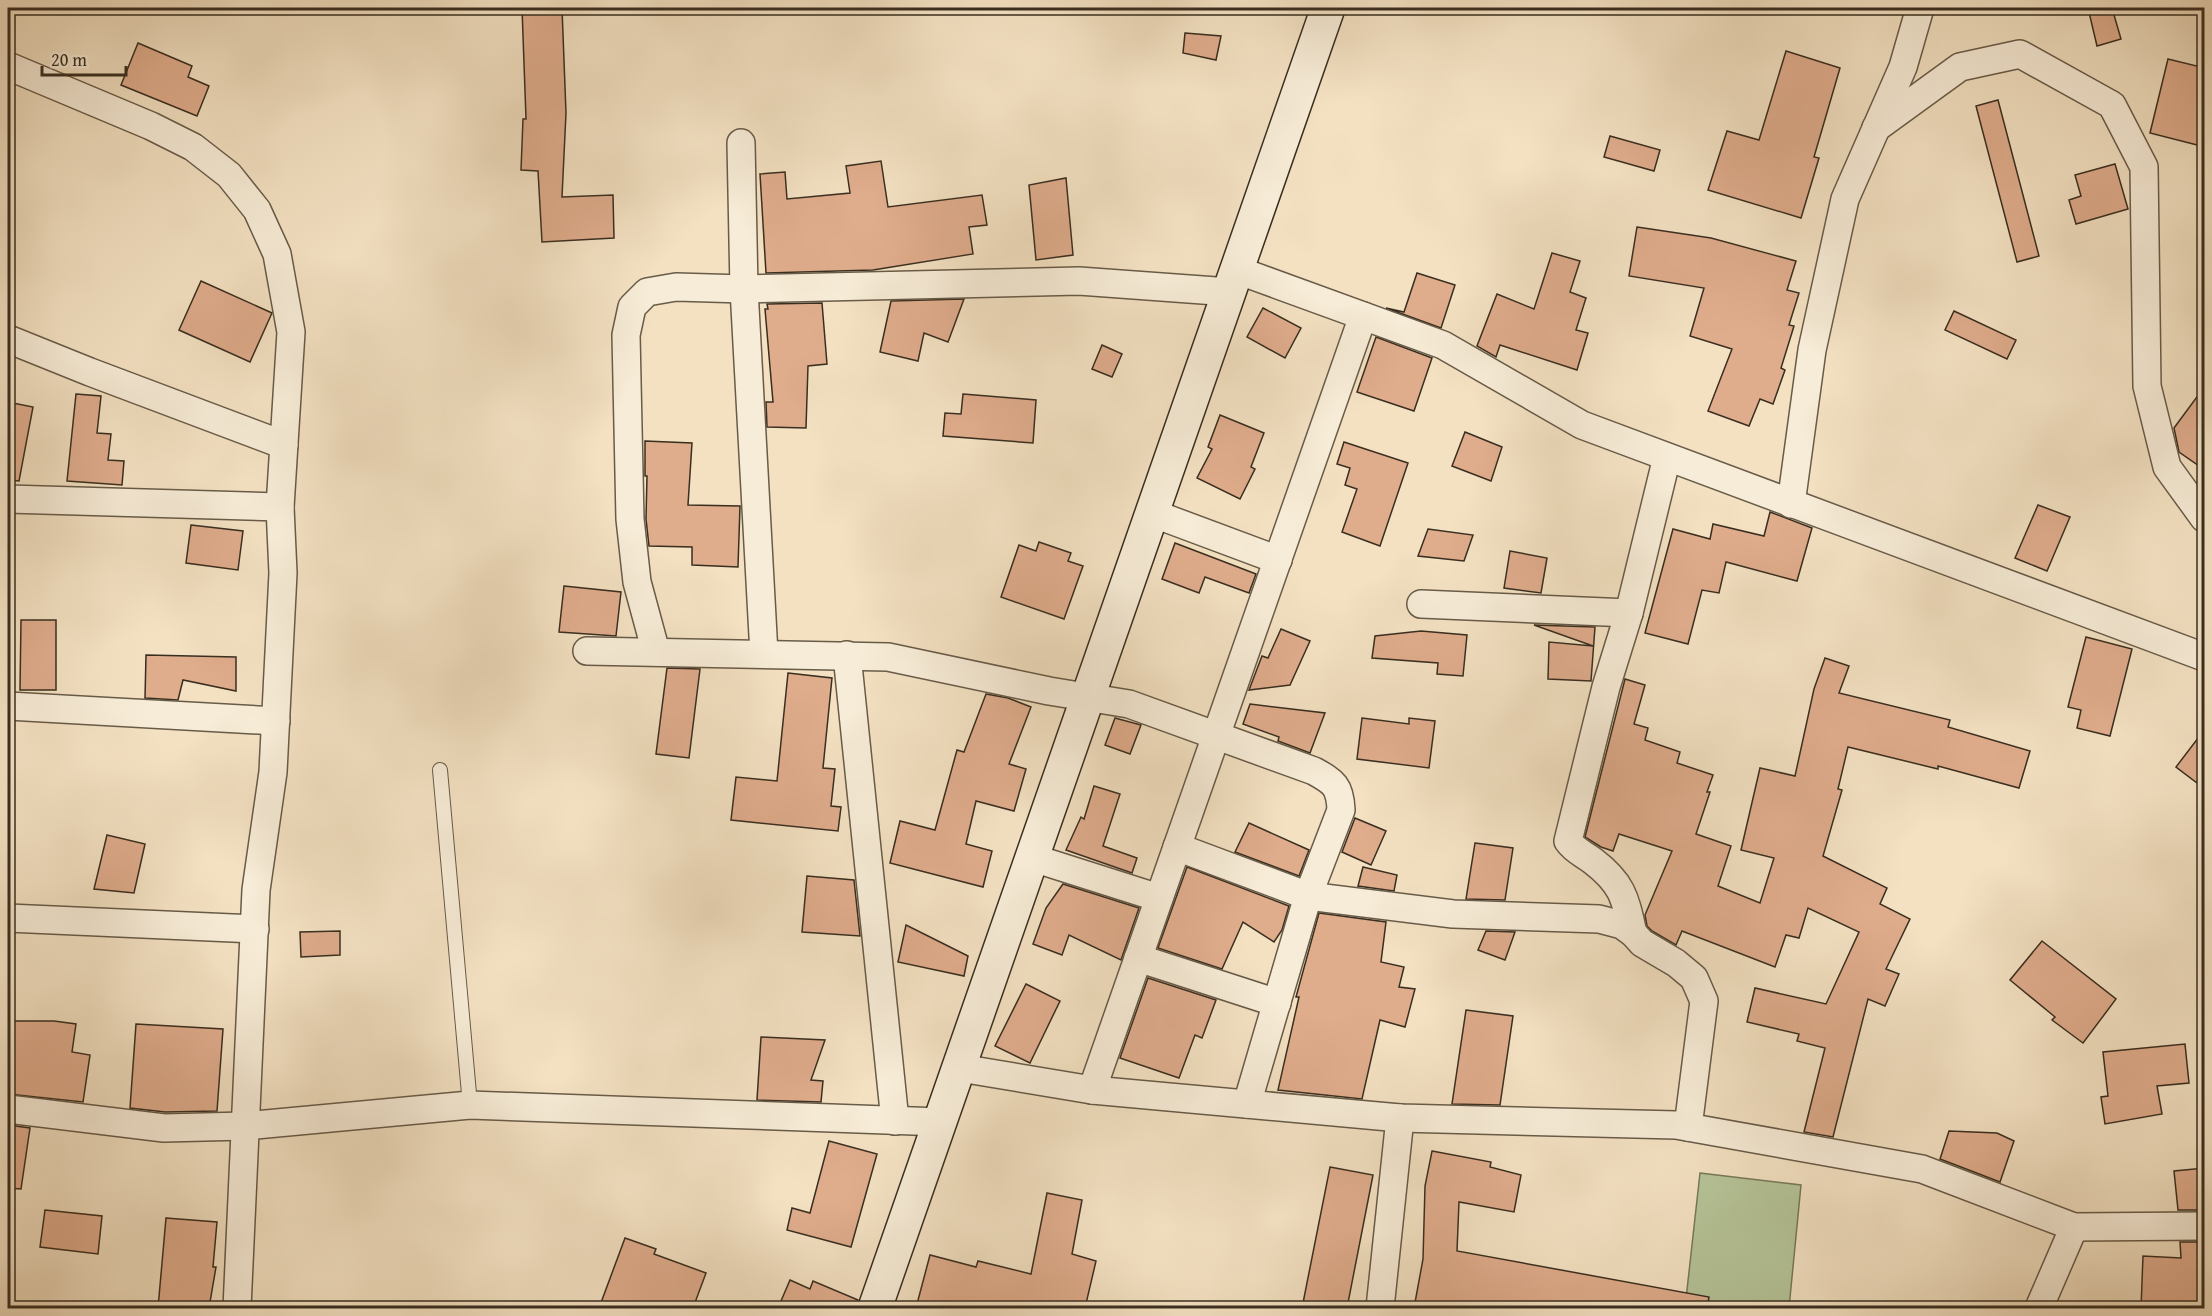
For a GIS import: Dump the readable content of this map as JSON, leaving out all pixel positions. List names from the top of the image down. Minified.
{"scale_bar":"20 m"}
